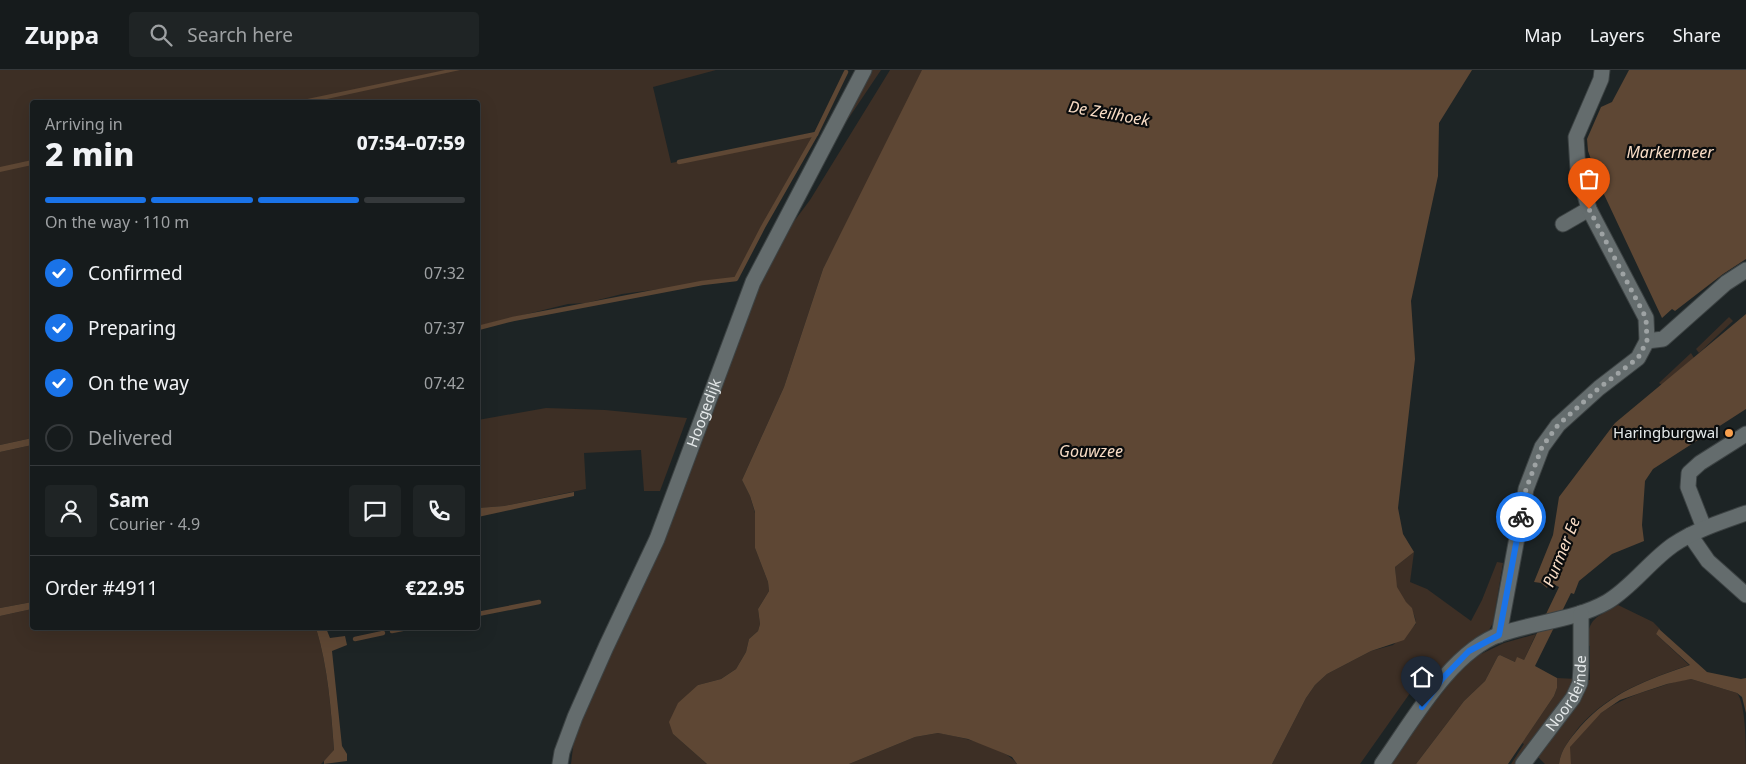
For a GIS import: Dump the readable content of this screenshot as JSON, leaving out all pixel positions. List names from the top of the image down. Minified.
{"streets":{"street":["Hoogedijk","Noordeinde"]},"water":["De Zeilhoek","Markermeer","Gouwzee","Purmer Ee"],"places":["Haringburgwal"],"page":{"header":"Zuppa","search":"Search here","nav":["Map","Layers","Share"],"heading":["2 min","Arriving in","07:54–07:59"],"panel":["Sam","Courier · 4.9","Order #4911","€22.95"],"bar":"On the way · 110 m","list":[["Confirmed","07:32"],["Preparing","07:37"],["On the way","07:42"],"Delivered"]}}
